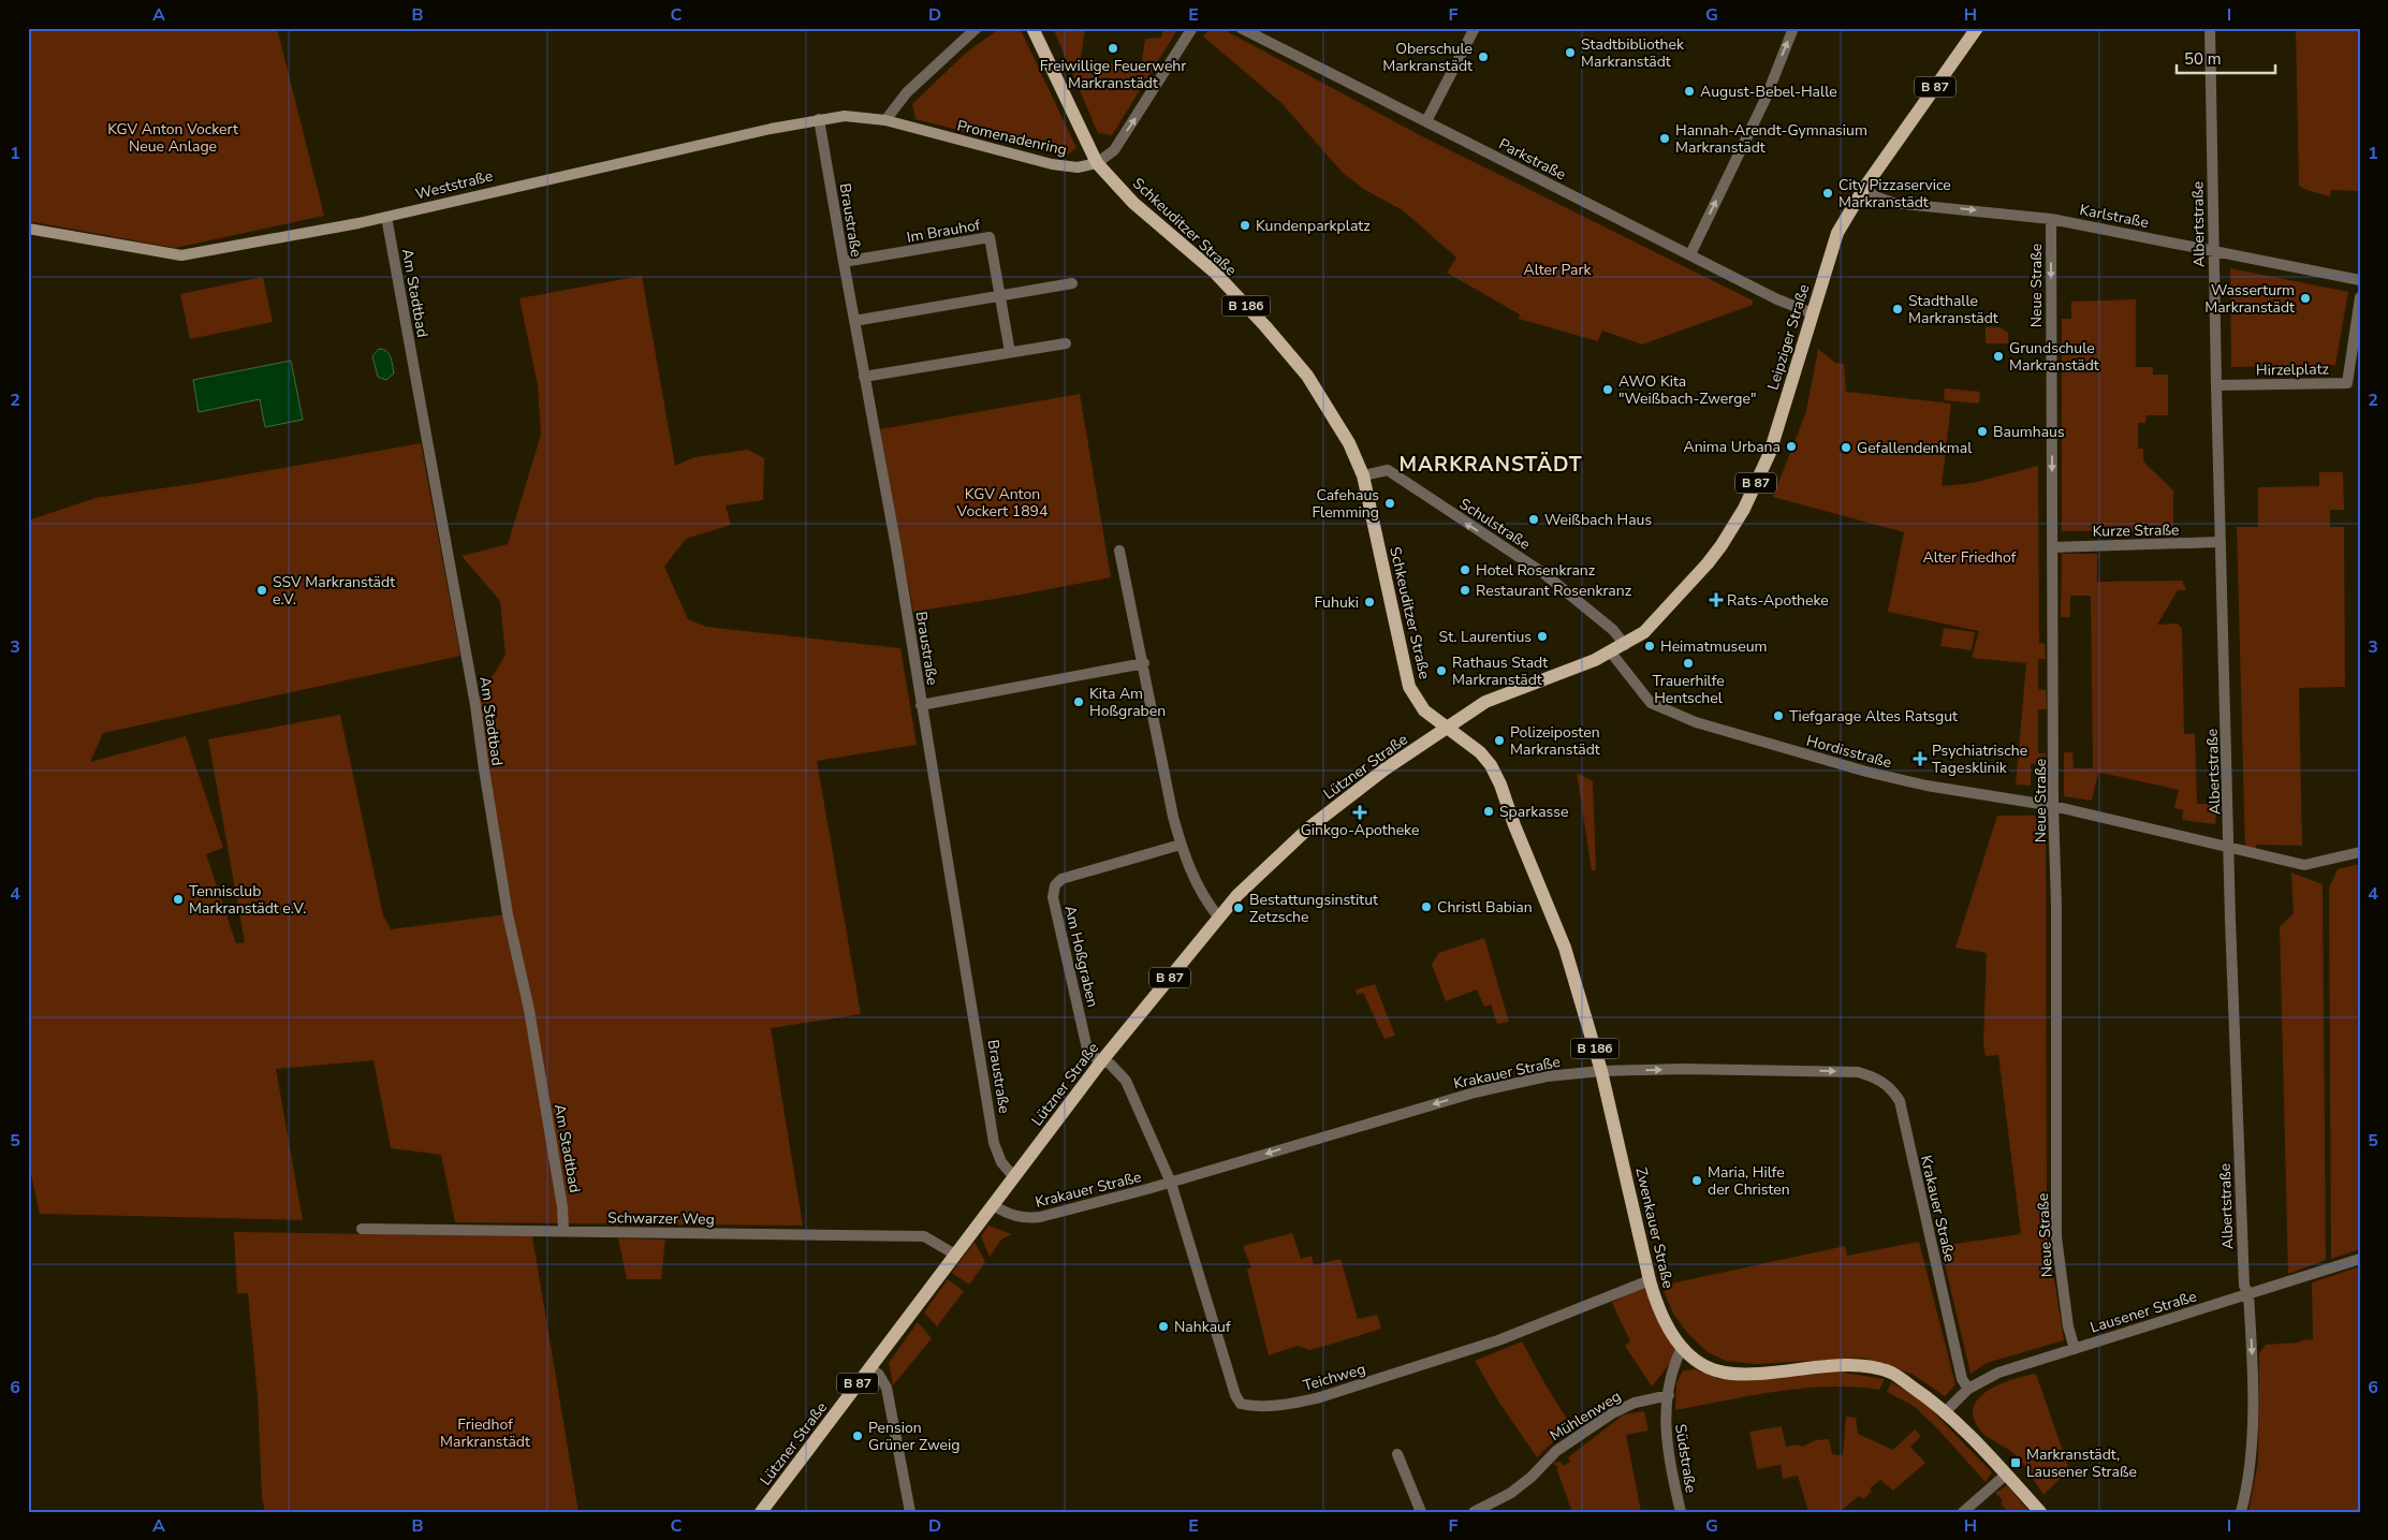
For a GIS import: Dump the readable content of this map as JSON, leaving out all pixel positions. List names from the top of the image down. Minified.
{"streets":{"main road":["B 87","Promenadenring","Weststraße","Schkeuditzer Straße","B 186","Leipziger Straße","Lützner Straße","Zwenkauer Straße"],"street":["Parkstraße","Karlstraße","Braustraße","Albertstraße","Im Brauhof","Neue Straße","Am Stadtbad","Hirzelplatz","Schulstraße","Kurze Straße","Hordisstraße","Am Hoßgraben","Krakauer Straße","Schwarzer Weg","Lausener Straße","Teichweg","Mühlenweg","Südstraße"]},"crossings":[["Promenadenring","Weststraße"],["Promenadenring","Schkeuditzer Straße"],["Parkstraße","Leipziger Straße"],["Weststraße","Braustraße"],["Weststraße","Am Stadtbad"],["Karlstraße","Albertstraße"],["Karlstraße","Neue Straße"],["Karlstraße","Leipziger Straße"],["Braustraße","Im Brauhof"],["Braustraße","Lützner Straße"],["Albertstraße","Hirzelplatz"],["Albertstraße","Kurze Straße"],["Albertstraße","Hordisstraße"],["Albertstraße","Lausener Straße"],["Schkeuditzer Straße","Leipziger Straße"],["Schkeuditzer Straße","Schulstraße"],["Schkeuditzer Straße","Lützner Straße"],["Schkeuditzer Straße","Zwenkauer Straße"],["Neue Straße","Kurze Straße"],["Neue Straße","Hordisstraße"],["Neue Straße","Lausener Straße"],["Am Stadtbad","Schwarzer Weg"],["Leipziger Straße","Schulstraße"],["Leipziger Straße","Hordisstraße"],["Leipziger Straße","Lützner Straße"],["Leipziger Straße","Zwenkauer Straße"],["Lützner Straße","Am Hoßgraben"],["Lützner Straße","Krakauer Straße"],["Lützner Straße","Schwarzer Weg"],["Lützner Straße","Zwenkauer Straße"],["Lützner Straße","Teichweg"],["Am Hoßgraben","Teichweg"],["Krakauer Straße","Zwenkauer Straße"],["Krakauer Straße","Lausener Straße"],["Krakauer Straße","Teichweg"],["Zwenkauer Straße","Lausener Straße"],["Zwenkauer Straße","Teichweg"],["Zwenkauer Straße","Südstraße"],["Mühlenweg","Südstraße"]],"one_way":["Karlstraße","Schulstraße"],"districts":["MARKRANSTÄDT"],"parks":["KGV Anton Vockert Neue Anlage","Alter Park","KGV Anton Vockert 1894","Alter Friedhof","Friedhof Markranstädt"],"places":{"other":["Freiwillige Feuerwehr Markranstädt","Stadtbibliothek Markranstädt","Oberschule Markranstädt","August-Bebel-Halle","Hannah-Arendt-Gymnasium Markranstädt","City Pizzaservice Markranstädt","Kundenparkplatz","Wasserturm Markranstädt","Stadthalle Markranstädt","Grundschule Markranstädt","AWO Kita \"Weißbach-Zwerge\"","Baumhaus","Anima Urbana","Gefallendenkmal","Cafehaus Flemming","Weißbach Haus","Hotel Rosenkranz","SSV Markranstädt e.V.","Restaurant Rosenkranz","Fuhuki","St. Laurentius","Heimatmuseum","Trauerhilfe Hentschel","Rathaus Stadt Markranstädt","Kita Am Hoßgraben","Tiefgarage Altes Ratsgut","Polizeiposten Markranstädt","Sparkasse","Tennisclub Markranstädt e.V.","Christl Babian","Bestattungsinstitut Zetzsche","Maria, Hilfe der Christen","Nahkauf","Pension Grüner Zweig"],"health":["Rats-Apotheke","Psychiatrische Tagesklinik","Ginkgo-Apotheke"],"transit":["Markranstädt, Lausener Straße"]},"scale_bar":"50 m","grid":{"columns":["A","B","C","D","E","F","G","H","I"],"rows":["1","2","3","4","5","6"]}}
